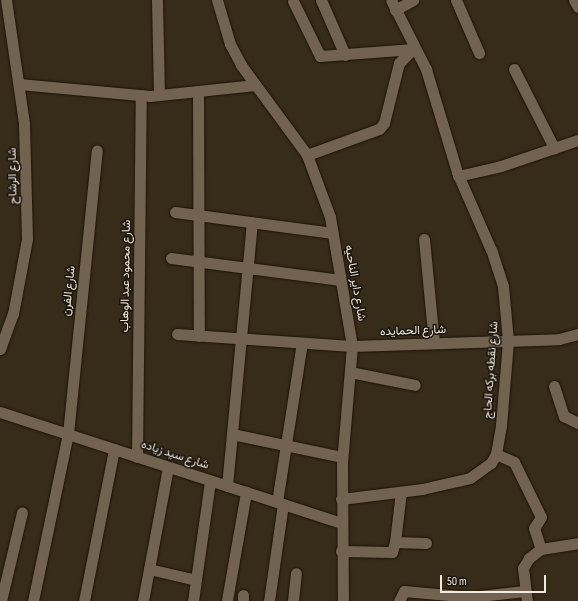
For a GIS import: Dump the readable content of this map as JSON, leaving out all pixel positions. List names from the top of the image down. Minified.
{"streets":{"street":["شارع الرشاح","شارع محمود عبد الوهاب","شارع داير الناحيه","شارع الفرن","شارع الحمايده","شارع نقطه بركه الحاج","شارع سيد زياده"]},"crossings":[["شارع محمود عبد الوهاب","شارع سيد زياده"],["شارع داير الناحيه","شارع الحمايده"],["شارع داير الناحيه","شارع سيد زياده"],["شارع الفرن","شارع سيد زياده"],["شارع الحمايده","شارع نقطه بركه الحاج"]],"scale_bar":"50 m"}
